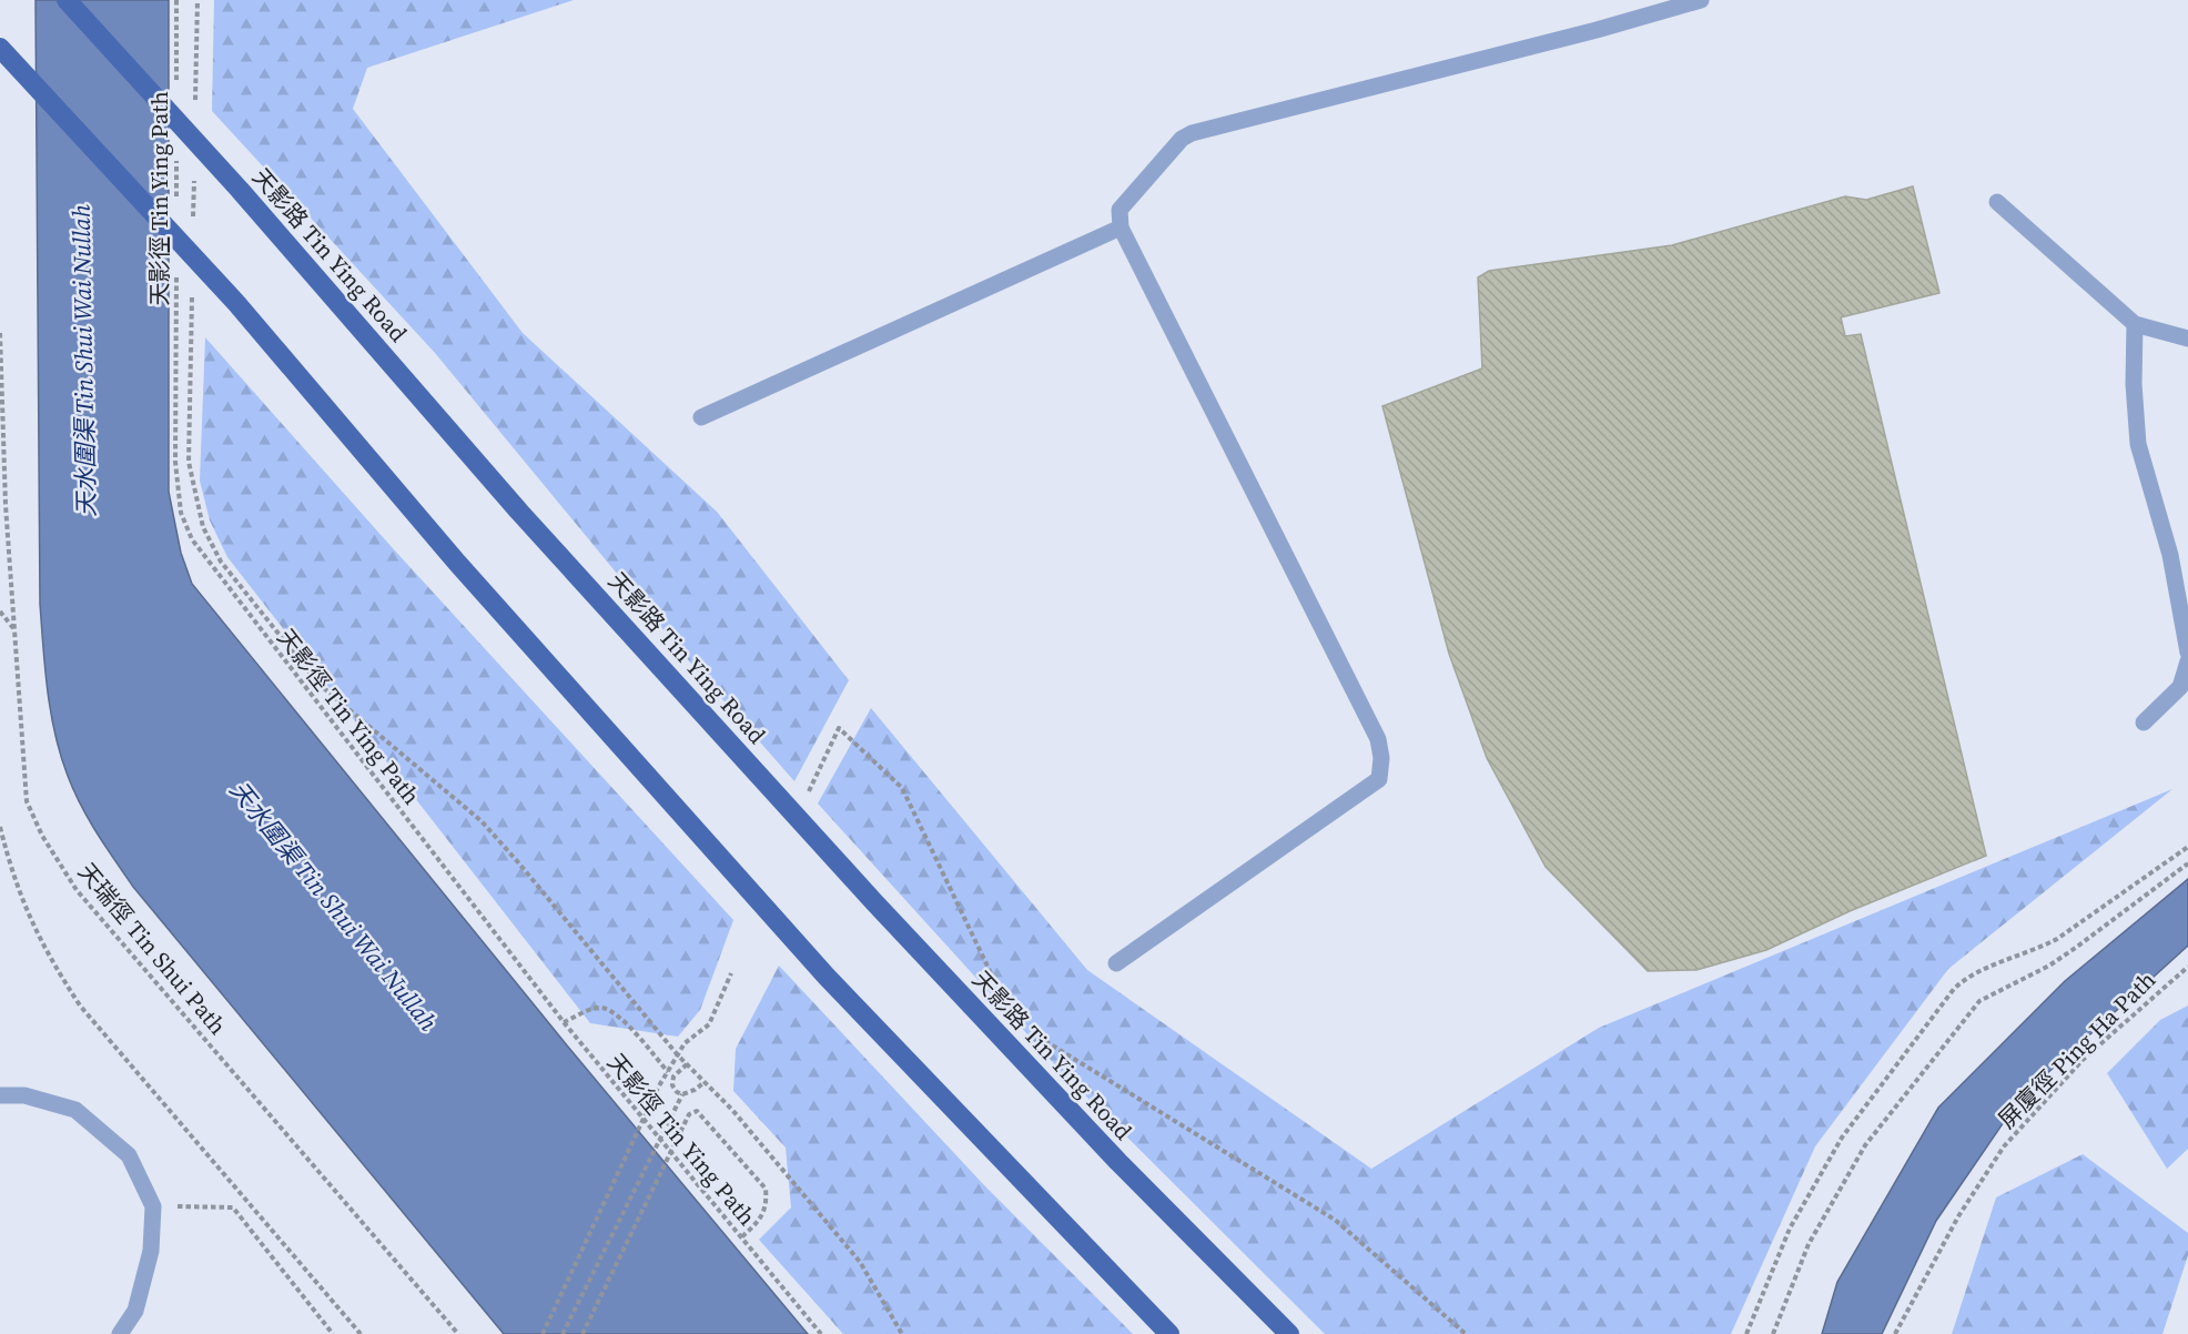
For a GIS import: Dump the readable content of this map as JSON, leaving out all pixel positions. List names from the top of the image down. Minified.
{"streets":{"main road":["天影路 Tin Ying Road"],"path":["天影徑 Tin Ying Path","天瑞徑 Tin Shui Path","屏廈徑 Ping Ha Path"]},"water":["天水圍渠 Tin Shui Wai Nullah"]}
